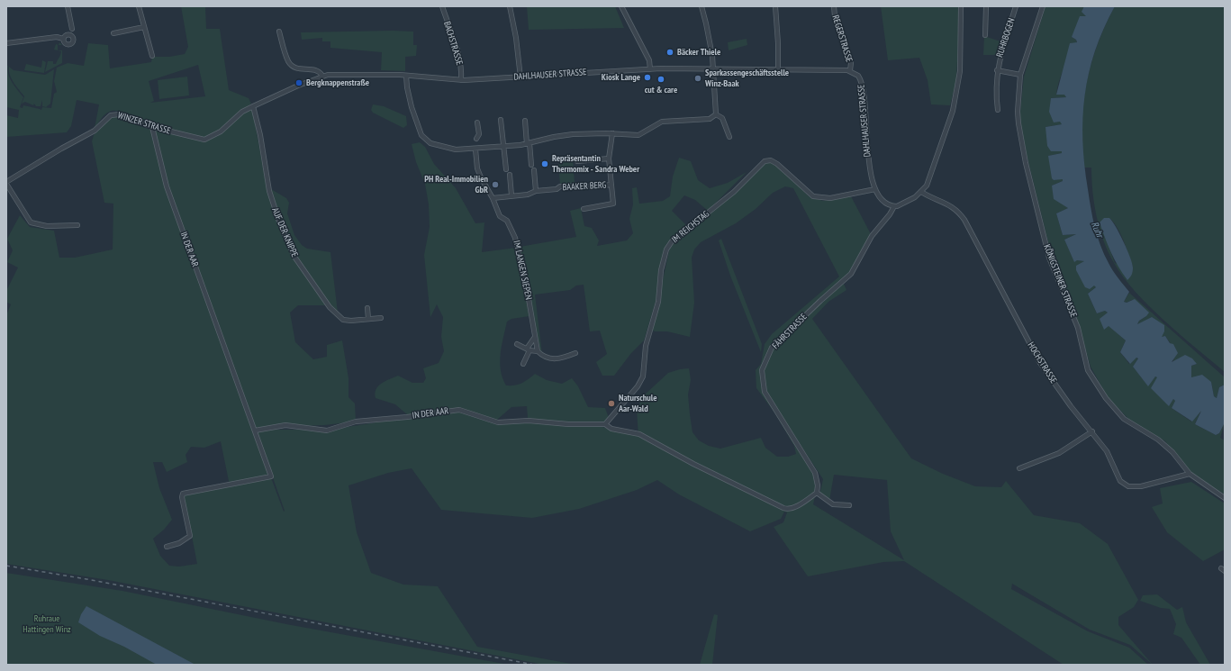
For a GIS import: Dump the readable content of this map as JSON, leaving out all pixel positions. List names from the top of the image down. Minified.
{"streets":{"street":["RUHRBOGEN","REGERSTRASSE","BACHSTRASSE","DAHLHAUSER STRASSE","WINZER STRASSE","BAAKER BERG","IM REICHSTAG","AUF DER KNIPPE","IN DER AAR","IM LANGEN SIEPEN","KÖNIGSTEINER STRASSE","FÄHRSTRASSE","HOCHSTRASSE"]},"crossings":[["RUHRBOGEN","KÖNIGSTEINER STRASSE"],["REGERSTRASSE","DAHLHAUSER STRASSE"],["BACHSTRASSE","DAHLHAUSER STRASSE"],["DAHLHAUSER STRASSE","WINZER STRASSE"],["DAHLHAUSER STRASSE","IM REICHSTAG"],["DAHLHAUSER STRASSE","AUF DER KNIPPE"],["DAHLHAUSER STRASSE","FÄHRSTRASSE"],["WINZER STRASSE","IN DER AAR"],["BAAKER BERG","IM LANGEN SIEPEN"],["IM REICHSTAG","IN DER AAR"],["KÖNIGSTEINER STRASSE","HOCHSTRASSE"]],"water":["Ruhr"],"parks":["Ruhraue Hattingen Winz"],"places":["Bäcker Thiele","Kiosk Lange","Sparkassengeschäftsstelle Winz-Baak","cut & care","Bergknappenstraße","Repräsentantin Thermomix - Sandra Weber","PH Real-Immobilien GbR","Naturschule Aar-Wald"]}
